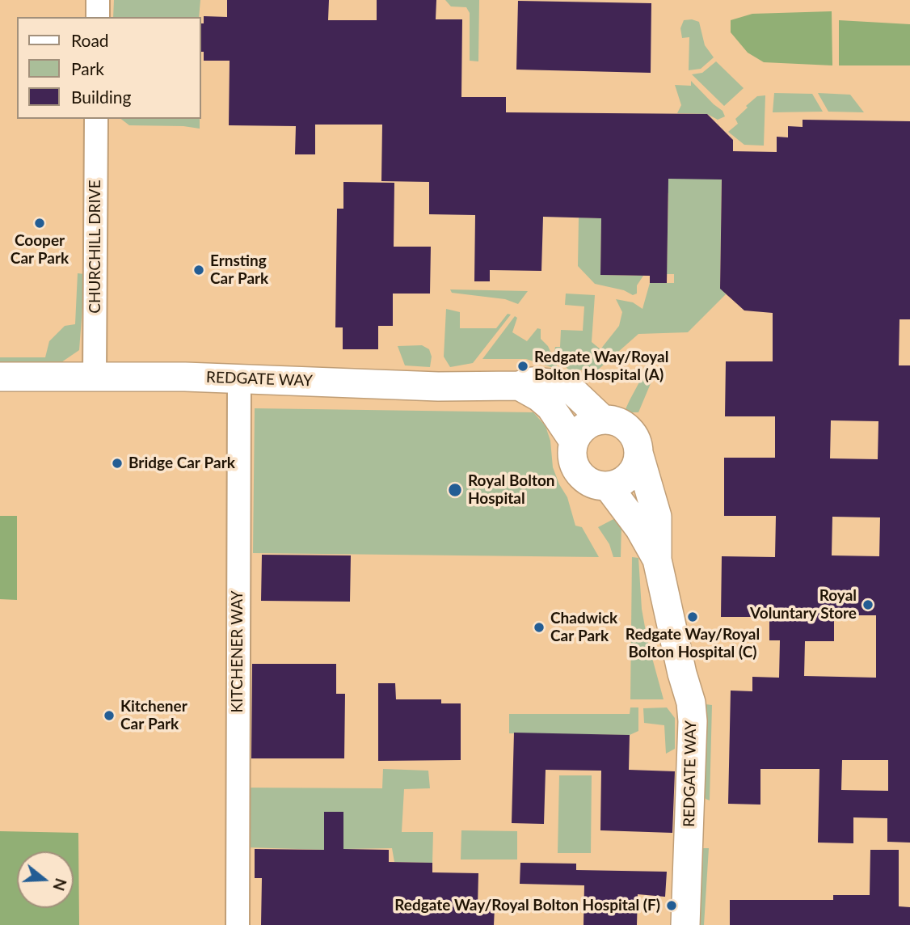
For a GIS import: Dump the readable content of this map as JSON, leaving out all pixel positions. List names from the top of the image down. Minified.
{"streets":{"street":["CHURCHILL DRIVE","REDGATE WAY","KITCHENER WAY"]},"crossings":[["CHURCHILL DRIVE","REDGATE WAY"],["REDGATE WAY","KITCHENER WAY"]],"places":["Cooper Car Park","Ernsting Car Park","Redgate Way/Royal Bolton Hospital (A)","Bridge Car Park","Royal Bolton Hospital","Royal Voluntary Store","Redgate Way/Royal Bolton Hospital (C)","Chadwick Car Park","Kitchener Car Park","Redgate Way/Royal Bolton Hospital (F)"],"legend":["Road","Park","Building"],"north":"right"}
